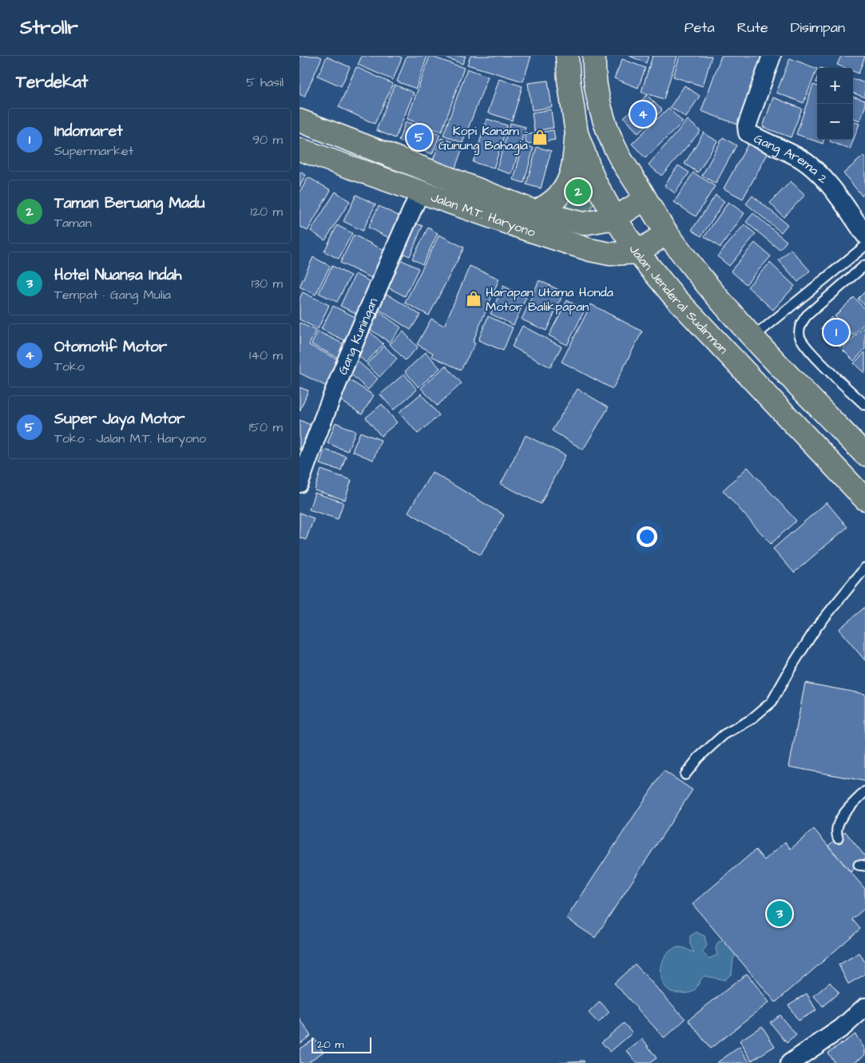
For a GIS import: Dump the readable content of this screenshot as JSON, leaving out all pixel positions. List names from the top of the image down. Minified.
{"streets":{"main road":["Jalan M.T. Haryono","Jalan Jenderal Sudirman"],"street":["Gang Arema 2","Gang Kuningan"]},"crossings":[["Jalan M.T. Haryono","Jalan Jenderal Sudirman"],["Jalan M.T. Haryono","Gang Kuningan"]],"places":{"shop":["Kopi Kanam - Gunung Bahagia","Harapan Utama Honda Motor Balikpapan"]},"scale_bar":"20 m","page":{"header":"Strollr","nav":["Peta","Rute","Disimpan"],"heading":["Terdekat","5 hasil"],"map_buttons":["+","−"],"pins":["4","5","2","1","3"],"list":[{"mark":"1","name":"Indomaret","note":"Supermarket","value":"90 m"},{"mark":"2","name":"Taman Beruang Madu","note":"Taman","value":"120 m"},{"mark":"3","name":"Hotel Nuansa Indah","note":"Tempat · Gang Mulia","value":"130 m"},{"mark":"4","name":"Otomotif Motor","note":"Toko","value":"140 m"},{"mark":"5","name":"Super Jaya Motor","note":"Toko · Jalan M.T. Haryono","value":"150 m"}],"scale":"20 m"}}
